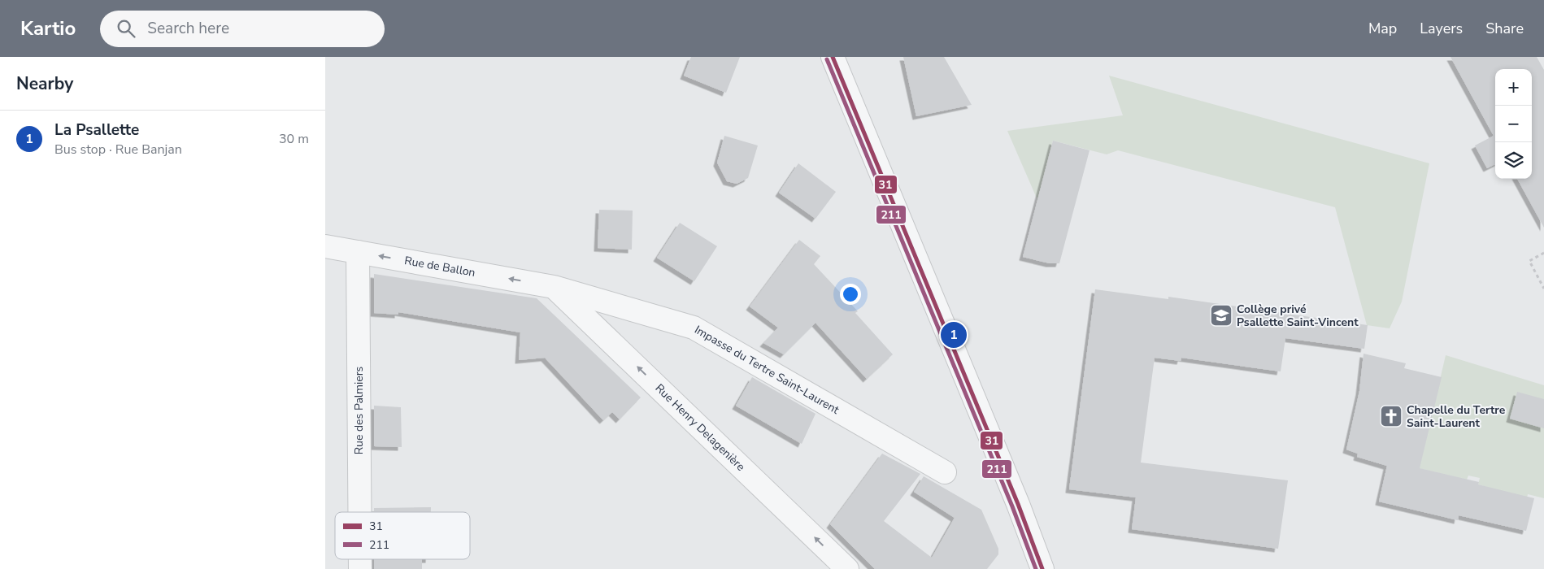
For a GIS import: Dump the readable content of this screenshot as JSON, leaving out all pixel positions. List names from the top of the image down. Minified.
{"streets":{"street":["Rue de Ballon","Impasse du Tertre Saint-Laurent","Rue des Palmiers","Rue Henry Delagenière"]},"crossings":[["Rue de Ballon","Impasse du Tertre Saint-Laurent"],["Rue de Ballon","Rue des Palmiers"],["Rue de Ballon","Rue Henry Delagenière"],["Impasse du Tertre Saint-Laurent","Rue Henry Delagenière"]],"one_way":["Rue de Ballon","Rue Henry Delagenière"],"places":{"school or university":["Collège privé Psallette Saint-Vincent"],"church":["Chapelle du Tertre Saint-Laurent"]},"lines":["transit line 31","transit line 211"],"legend":["31","211"],"page":{"header":"Kartio","search":"Search here","nav":["Map","Layers","Share"],"heading":"Nearby","map_buttons":["+","−"],"list":[{"mark":"1","name":"La Psallette","note":"Bus stop · Rue Banjan","value":"30 m"}],"pins":"1"}}
